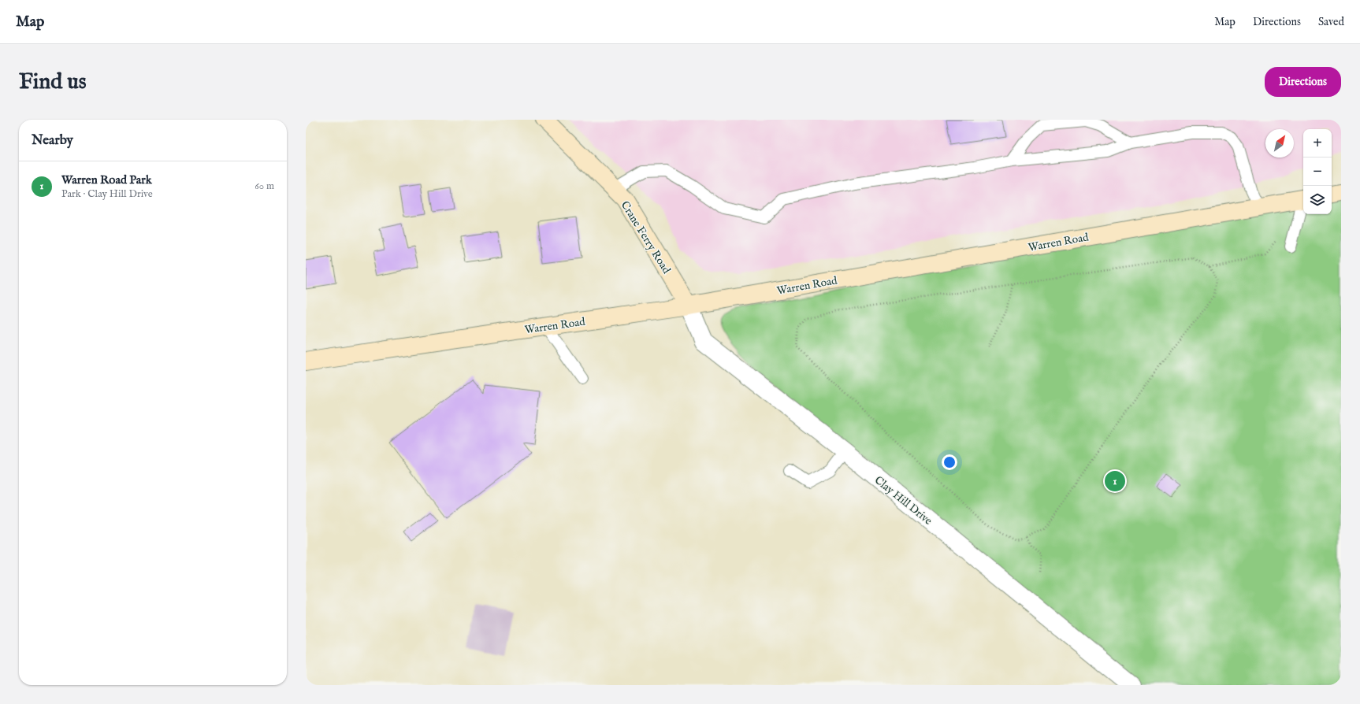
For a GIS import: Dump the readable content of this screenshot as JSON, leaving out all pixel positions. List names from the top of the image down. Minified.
{"streets":{"street":["Crane Ferry Road","Warren Road","Clay Hill Drive"]},"crossings":[["Crane Ferry Road","Warren Road"],["Crane Ferry Road","Clay Hill Drive"],["Warren Road","Clay Hill Drive"]],"north":"top right","page":{"header":"Map","nav":["Map","Directions","Saved"],"buttons":"Directions","title":"Find us","heading":"Nearby","map_buttons":["+","−"],"list":[{"mark":"1","name":"Warren Road Park","note":"Park · Clay Hill Drive","value":"60 m"}],"pins":"1"}}
